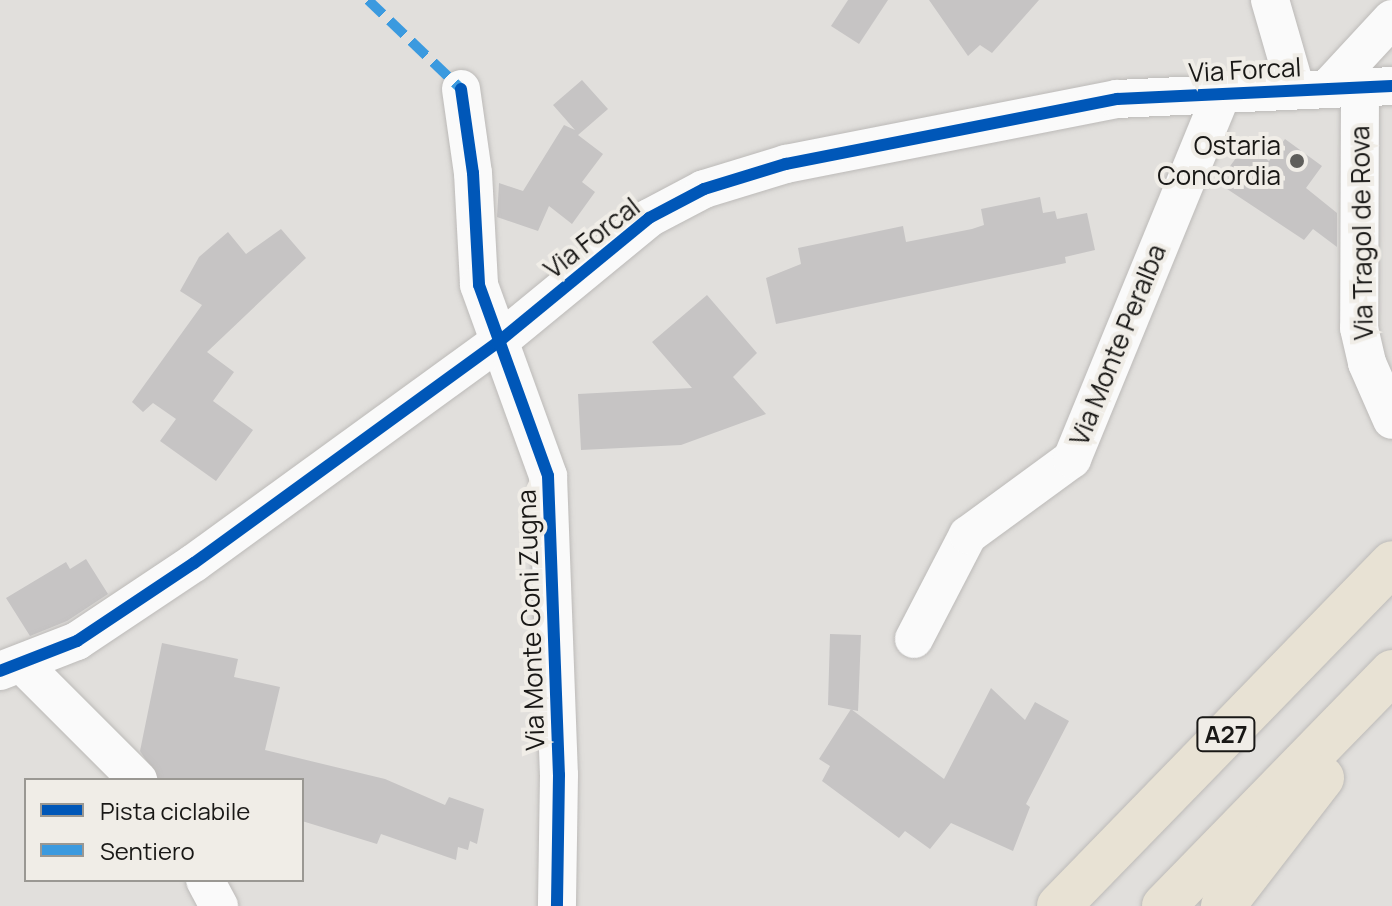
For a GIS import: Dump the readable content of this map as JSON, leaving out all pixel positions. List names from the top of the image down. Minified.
{"streets":{"highway":["A27"],"street":["Via Forcal","Via Tragol de Rova","Via Monte Peralba","Via Monte Coni Zugna"]},"crossings":[["Via Forcal","Via Tragol de Rova"],["Via Forcal","Via Monte Peralba"],["Via Forcal","Via Monte Coni Zugna"]],"places":["Ostaria Concordia"],"legend":["Pista ciclabile","Sentiero"]}
